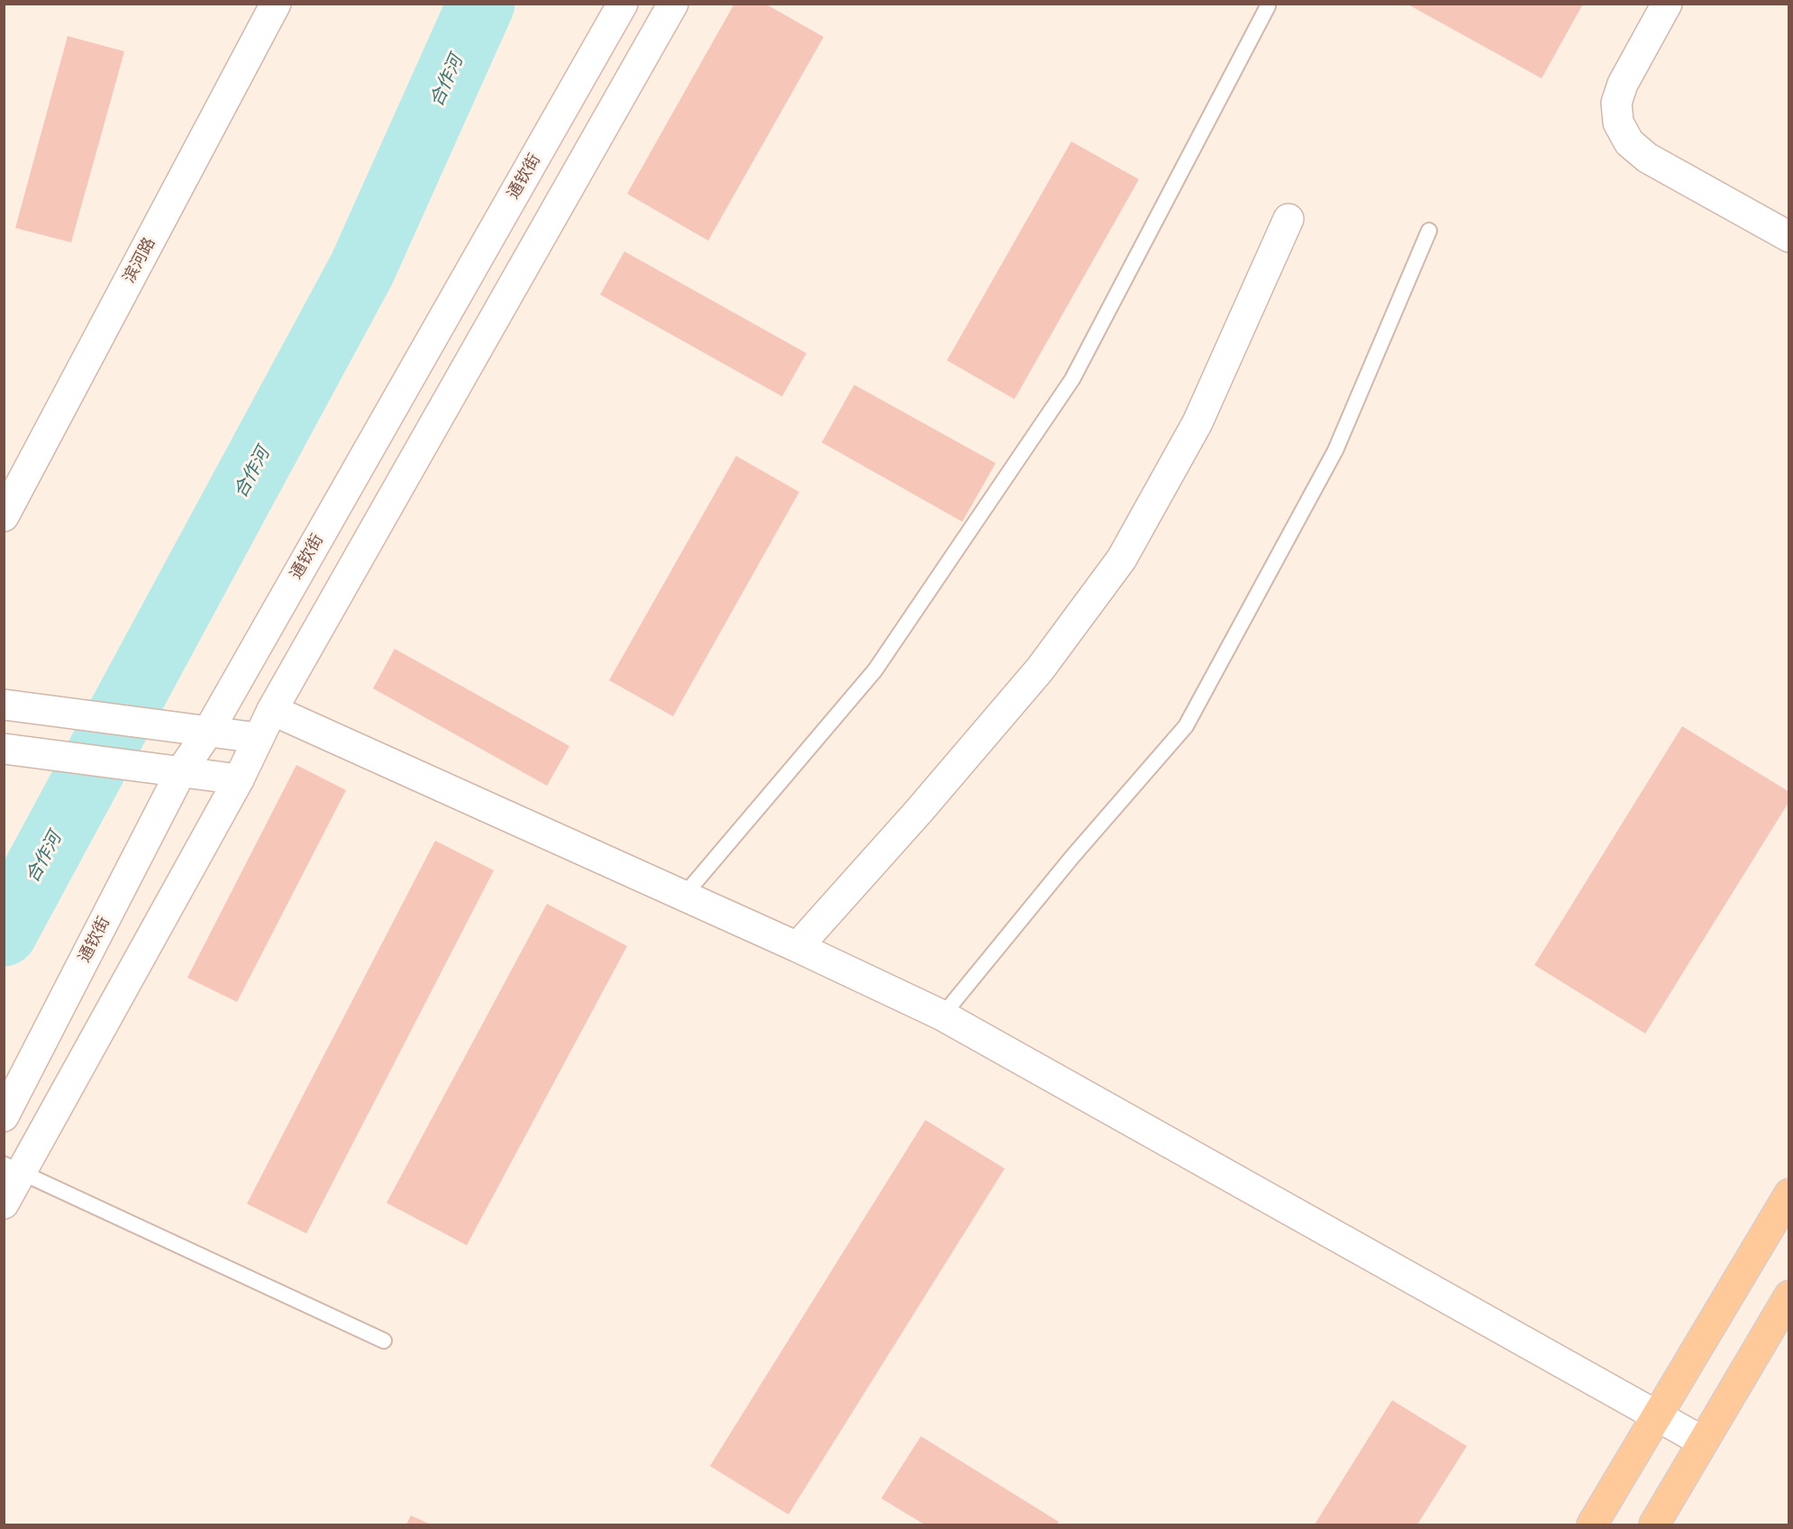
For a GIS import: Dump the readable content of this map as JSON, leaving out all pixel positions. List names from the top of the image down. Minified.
{"streets":{"street":["通钦街","滨河路"]},"water":["合作河"]}
